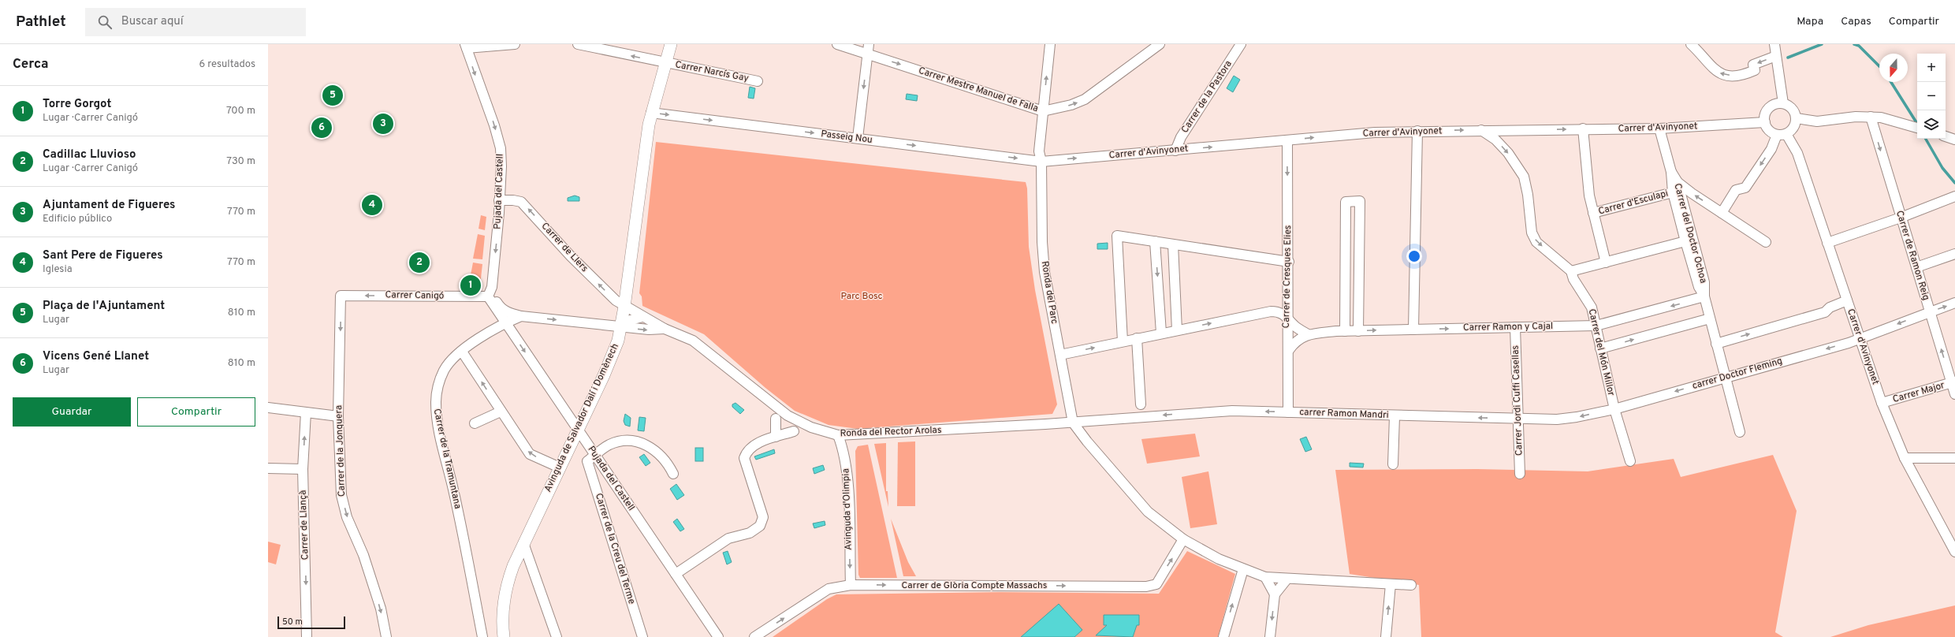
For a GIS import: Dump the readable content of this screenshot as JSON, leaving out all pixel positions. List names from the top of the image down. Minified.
{"streets":{"main road":["Avinguda de Salvador Dalí i Domènech"],"street":["Carrer Narcís Gay","Carrer Mestre Manuel de Falla","Carrer de la Pastora","Carrer d'Avinyonet","Passeig Nou","Pujada del Castell","Carrer d'Esculapi","Carrer del Doctor Ochoa","Carrer de Llers","Carrer de Ramon Reig","Carrer de Cresques Elies","Ronda del Parc","Carrer Canigó","Carrer Ramon y Cajal","Carrer del Món Millor","carrer Doctor Fleming","Carrer Major","Carrer Jordi Cuffi Casellas","carrer Ramon Mandri","Ronda del Rector Arolas","Carrer de la Jonquera","Carrer de la Tramuntana","Avinguda d'Olimpia","Carrer de Llançà","Carrer de la Creu del Terme","Carrer de Glòria Compte Massachs"]},"crossings":[["Carrer Narcís Gay","Avinguda de Salvador Dalí i Domènech"],["Carrer Mestre Manuel de Falla","Ronda del Parc"],["Carrer de la Pastora","Carrer d'Avinyonet"],["Carrer d'Avinyonet","Passeig Nou"],["Carrer d'Avinyonet","Carrer del Doctor Ochoa"],["Carrer d'Avinyonet","Carrer de Cresques Elies"],["Carrer d'Avinyonet","Ronda del Parc"],["Carrer d'Avinyonet","Carrer del Món Millor"],["Carrer d'Avinyonet","carrer Doctor Fleming"],["Carrer d'Avinyonet","Carrer Major"],["Passeig Nou","Ronda del Parc"],["Passeig Nou","Avinguda de Salvador Dalí i Domènech"],["Pujada del Castell","Carrer de Llers"],["Pujada del Castell","Carrer Canigó"],["Pujada del Castell","Avinguda de Salvador Dalí i Domènech"],["Pujada del Castell","Ronda del Rector Arolas"],["Pujada del Castell","Carrer de la Tramuntana"],["Pujada del Castell","Carrer de la Creu del Terme"],["Carrer d'Esculapi","Carrer del Doctor Ochoa"],["Carrer del Doctor Ochoa","Carrer Ramon y Cajal"],["Carrer del Doctor Ochoa","carrer Doctor Fleming"],["Carrer de Llers","Avinguda de Salvador Dalí i Domènech"],["Carrer de Llers","Ronda del Rector Arolas"],["Carrer de Ramon Reig","carrer Doctor Fleming"],["Carrer de Ramon Reig","Carrer Major"],["Carrer de Cresques Elies","Carrer Ramon y Cajal"],["Carrer de Cresques Elies","carrer Ramon Mandri"],["Ronda del Parc","carrer Ramon Mandri"],["Ronda del Parc","Ronda del Rector Arolas"],["Carrer Canigó","Carrer de la Jonquera"],["Carrer Ramon y Cajal","Carrer del Món Millor"],["Carrer Ramon y Cajal","Carrer Jordi Cuffi Casellas"],["Carrer del Món Millor","carrer Doctor Fleming"],["Carrer del Món Millor","carrer Ramon Mandri"],["carrer Doctor Fleming","carrer Ramon Mandri"],["Carrer Jordi Cuffi Casellas","carrer Ramon Mandri"],["carrer Ramon Mandri","Ronda del Rector Arolas"],["Avinguda de Salvador Dalí i Domènech","Ronda del Rector Arolas"],["Ronda del Rector Arolas","Avinguda d'Olimpia"],["Avinguda d'Olimpia","Carrer de Glòria Compte Massachs"]],"one_way":["Carrer Narcís Gay","Carrer Mestre Manuel de Falla","Carrer d'Avinyonet","Passeig Nou","Pujada del Castell","Carrer de Llers","Carrer de Cresques Elies","Carrer Canigó","Carrer del Món Millor","carrer Ramon Mandri","Carrer de la Jonquera","Avinguda d'Olimpia","Carrer de Glòria Compte Massachs"],"parks":["Parc Bosc"],"scale_bar":"50 m","north":"bottom","page":{"header":"Pathlet","search":"Buscar aquí","nav":["Mapa","Capas","Compartir"],"heading":["Cerca","6 resultados"],"map_buttons":["+","−"],"pins":["5","3","6","4","2","1"],"list":[{"mark":"1","name":"Torre Gorgot","note":"Lugar · Carrer Canigó","value":"700 m"},{"mark":"2","name":"Cadillac Lluvioso","note":"Lugar · Carrer Canigó","value":"730 m"},{"mark":"3","name":"Ajuntament de Figueres","note":"Edificio público","value":"770 m"},{"mark":"4","name":"Sant Pere de Figueres","note":"Iglesia","value":"770 m"},{"mark":"5","name":"Plaça de l'Ajuntament","note":"Lugar","value":"810 m"},{"mark":"6","name":"Vicens Gené Llanet","note":"Lugar","value":"810 m"}],"buttons":["Guardar","Compartir"],"scale":"50 m"}}
